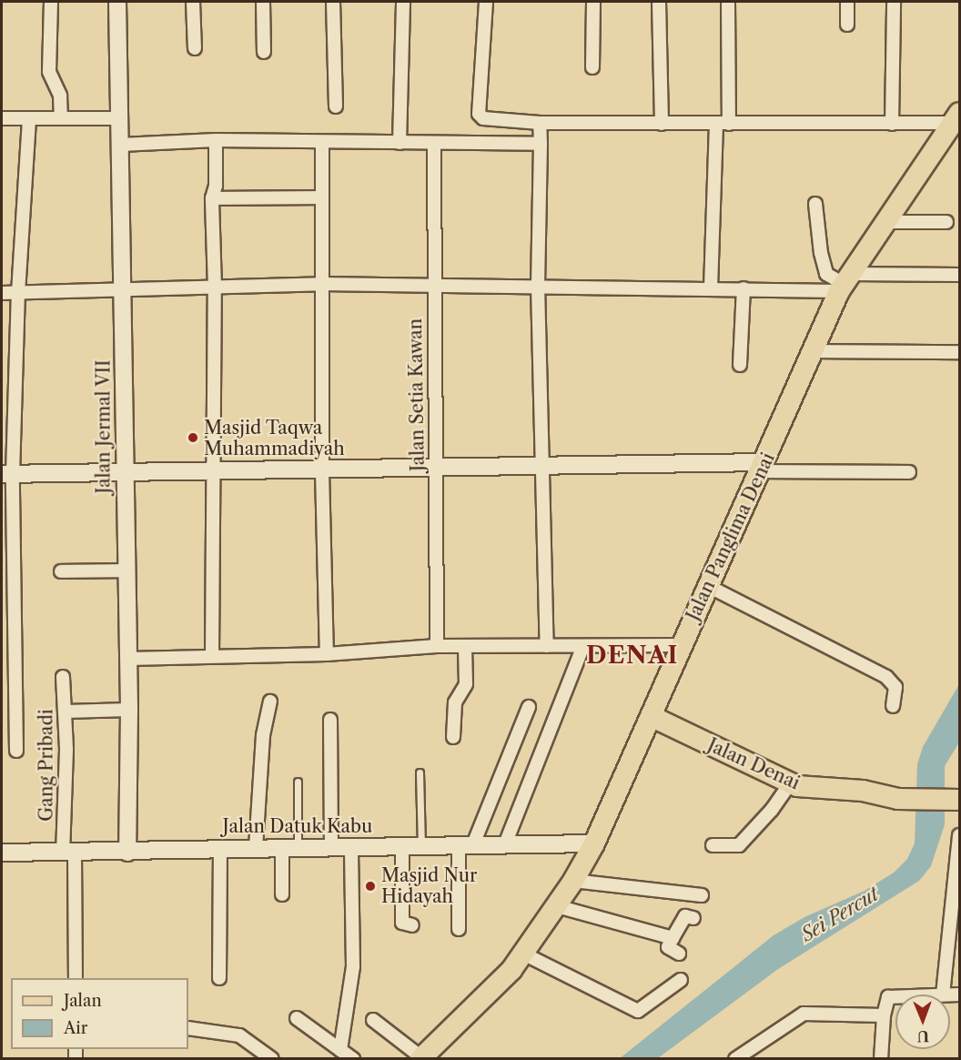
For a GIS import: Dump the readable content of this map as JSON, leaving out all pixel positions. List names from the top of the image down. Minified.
{"streets":{"main road":["Jalan Panglima Denai","Jalan Denai"],"street":["Jalan Setia Kawan","Jalan Jermal VII","Gang Pribadi","Jalan Datuk Kabu"]},"crossings":[["Jalan Jermal VII","Jalan Datuk Kabu"],["Jalan Panglima Denai","Jalan Denai"],["Jalan Panglima Denai","Jalan Datuk Kabu"],["Gang Pribadi","Jalan Datuk Kabu"]],"districts":["DENAI"],"water":["Sei Percut"],"places":["Masjid Taqwa Muhammadiyah","Masjid Nur Hidayah"],"legend":["Jalan","Air"],"north":"bottom"}
